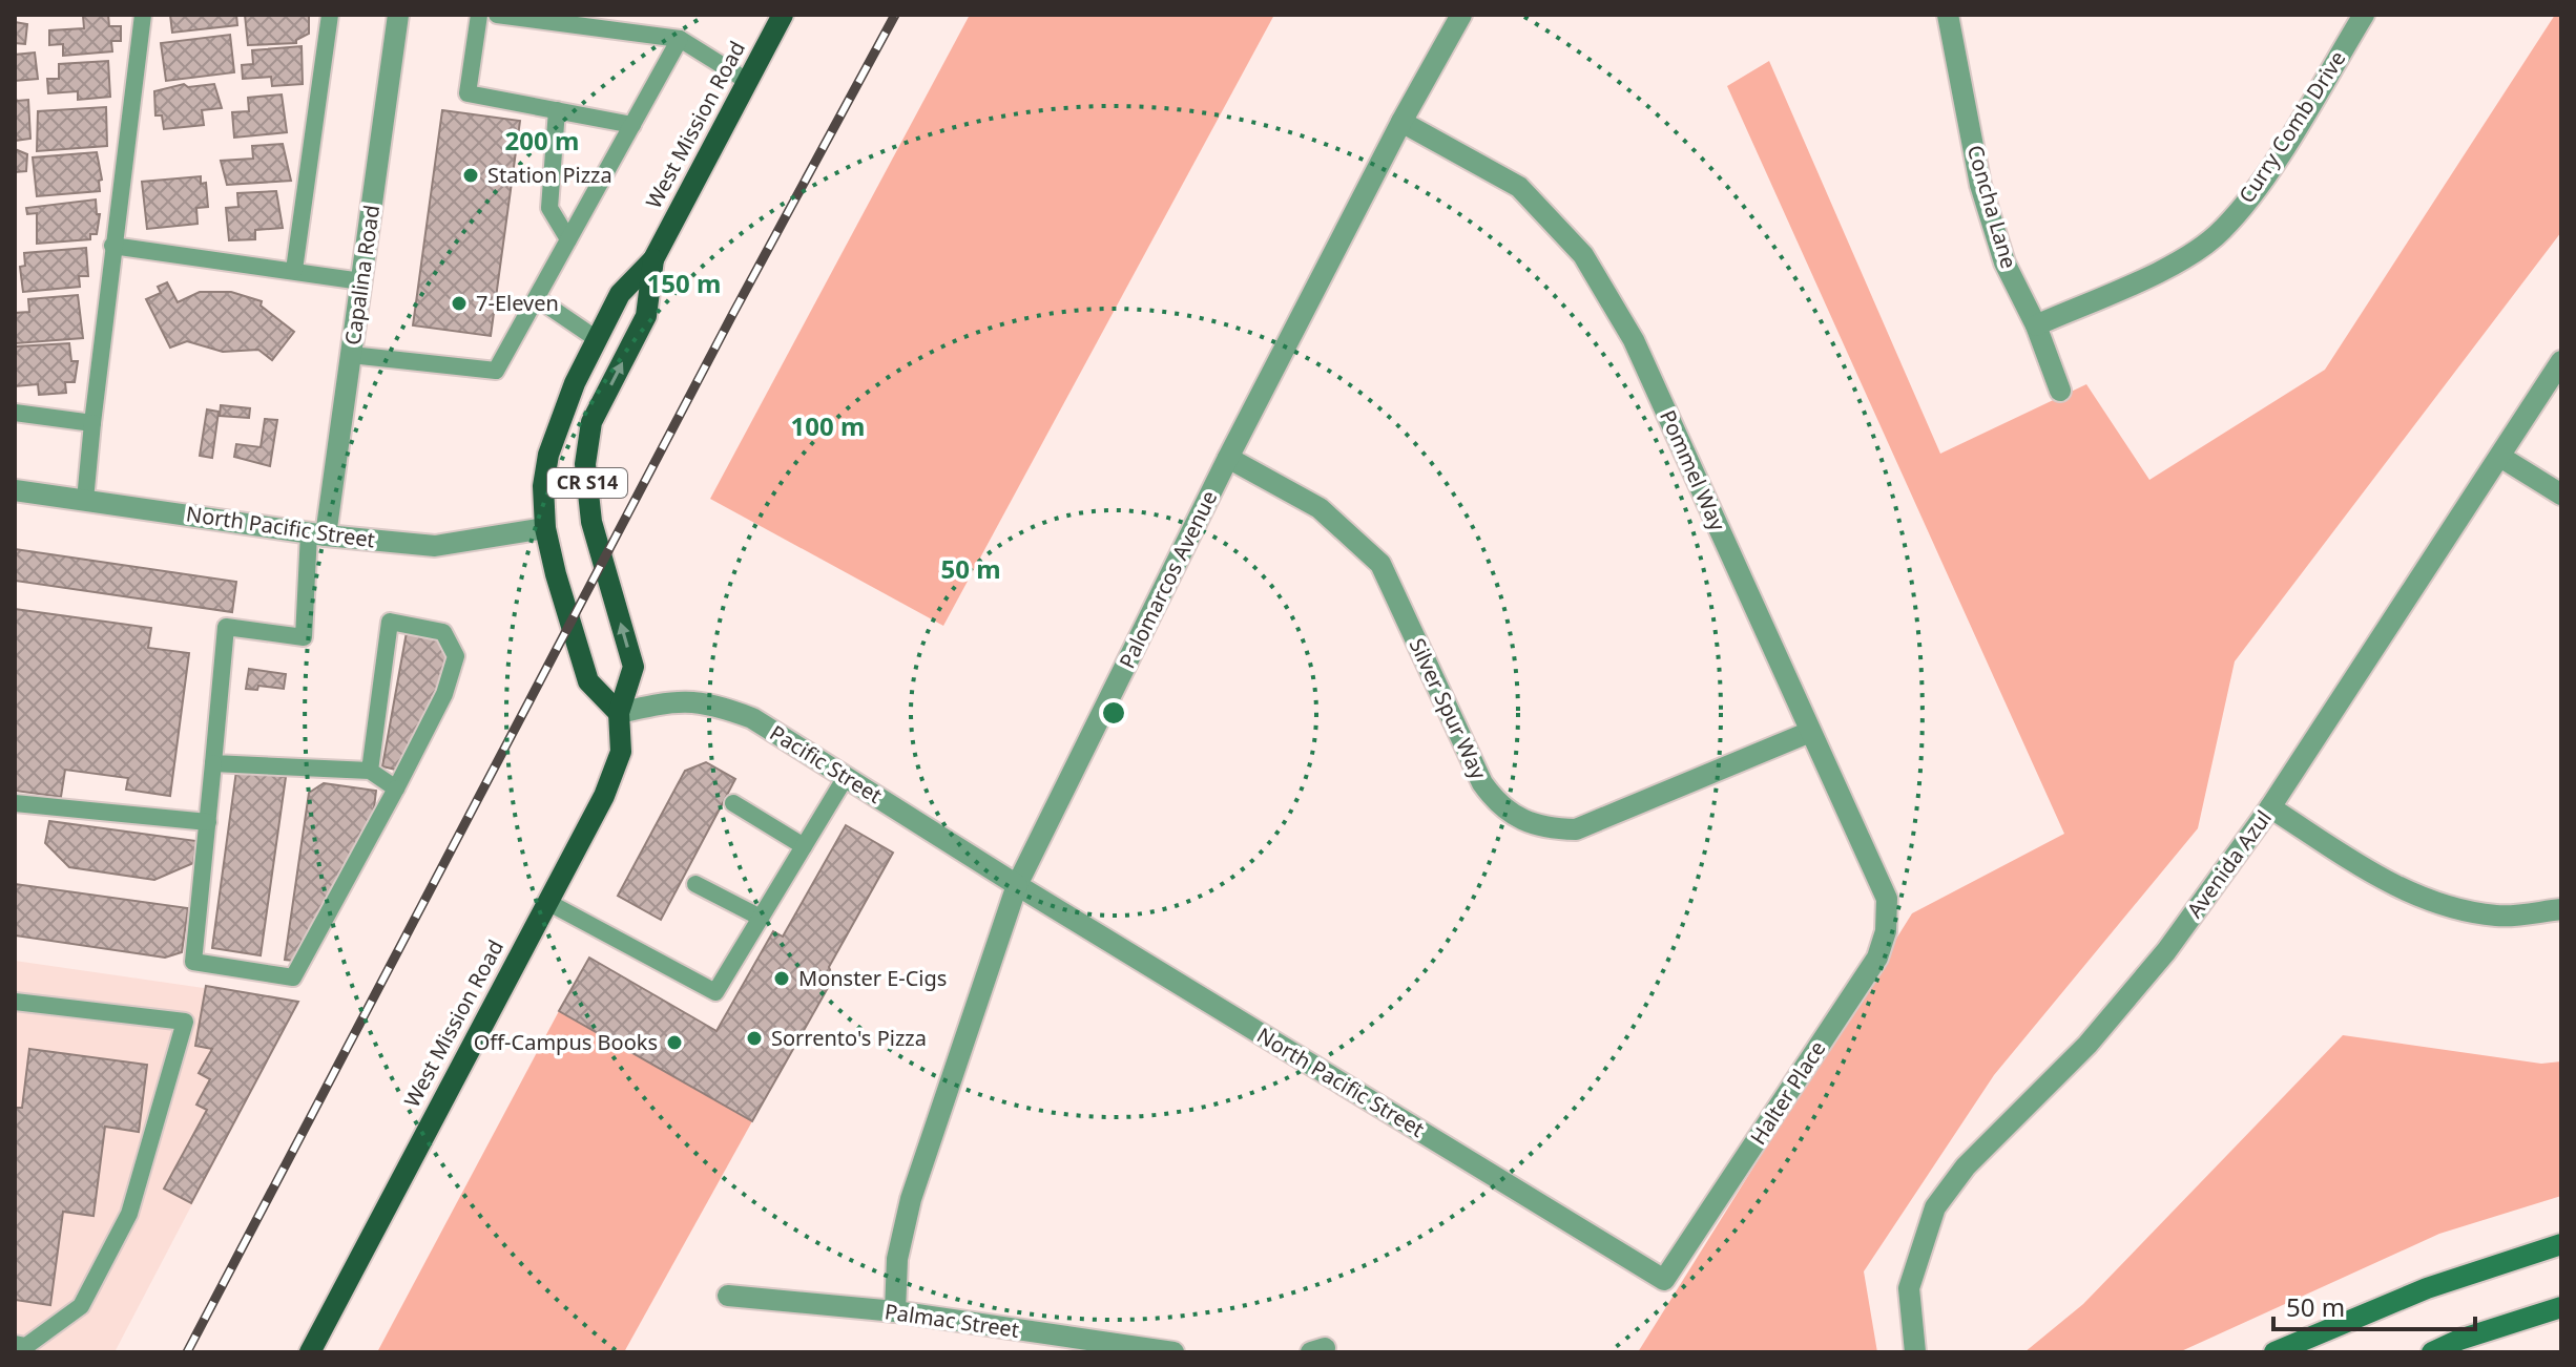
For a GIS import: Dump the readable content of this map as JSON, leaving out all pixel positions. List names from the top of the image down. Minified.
{"streets":{"main road":["West Mission Road","CR S14"],"street":["Curry Comb Drive","Concha Lane","Capalina Road","Pommel Way","North Pacific Street","Palomarcos Avenue","Silver Spur Way","Pacific Street","Avenida Azul","Halter Place","Palmac Street"]},"crossings":[["West Mission Road","North Pacific Street"],["West Mission Road","Pacific Street"],["Curry Comb Drive","Concha Lane"],["Capalina Road","North Pacific Street"],["Pommel Way","Palomarcos Avenue"],["Pommel Way","Silver Spur Way"],["Pommel Way","Halter Place"],["North Pacific Street","Palomarcos Avenue"],["North Pacific Street","Pacific Street"],["North Pacific Street","Halter Place"],["Palomarcos Avenue","Silver Spur Way"],["Palomarcos Avenue","Pacific Street"],["Palomarcos Avenue","Palmac Street"]],"places":["Station Pizza","7-Eleven","Monster E-Cigs","Sorrento's Pizza","Off-Campus Books"],"scale_bar":"50 m","rings":["200 m","150 m","100 m","50 m"]}
